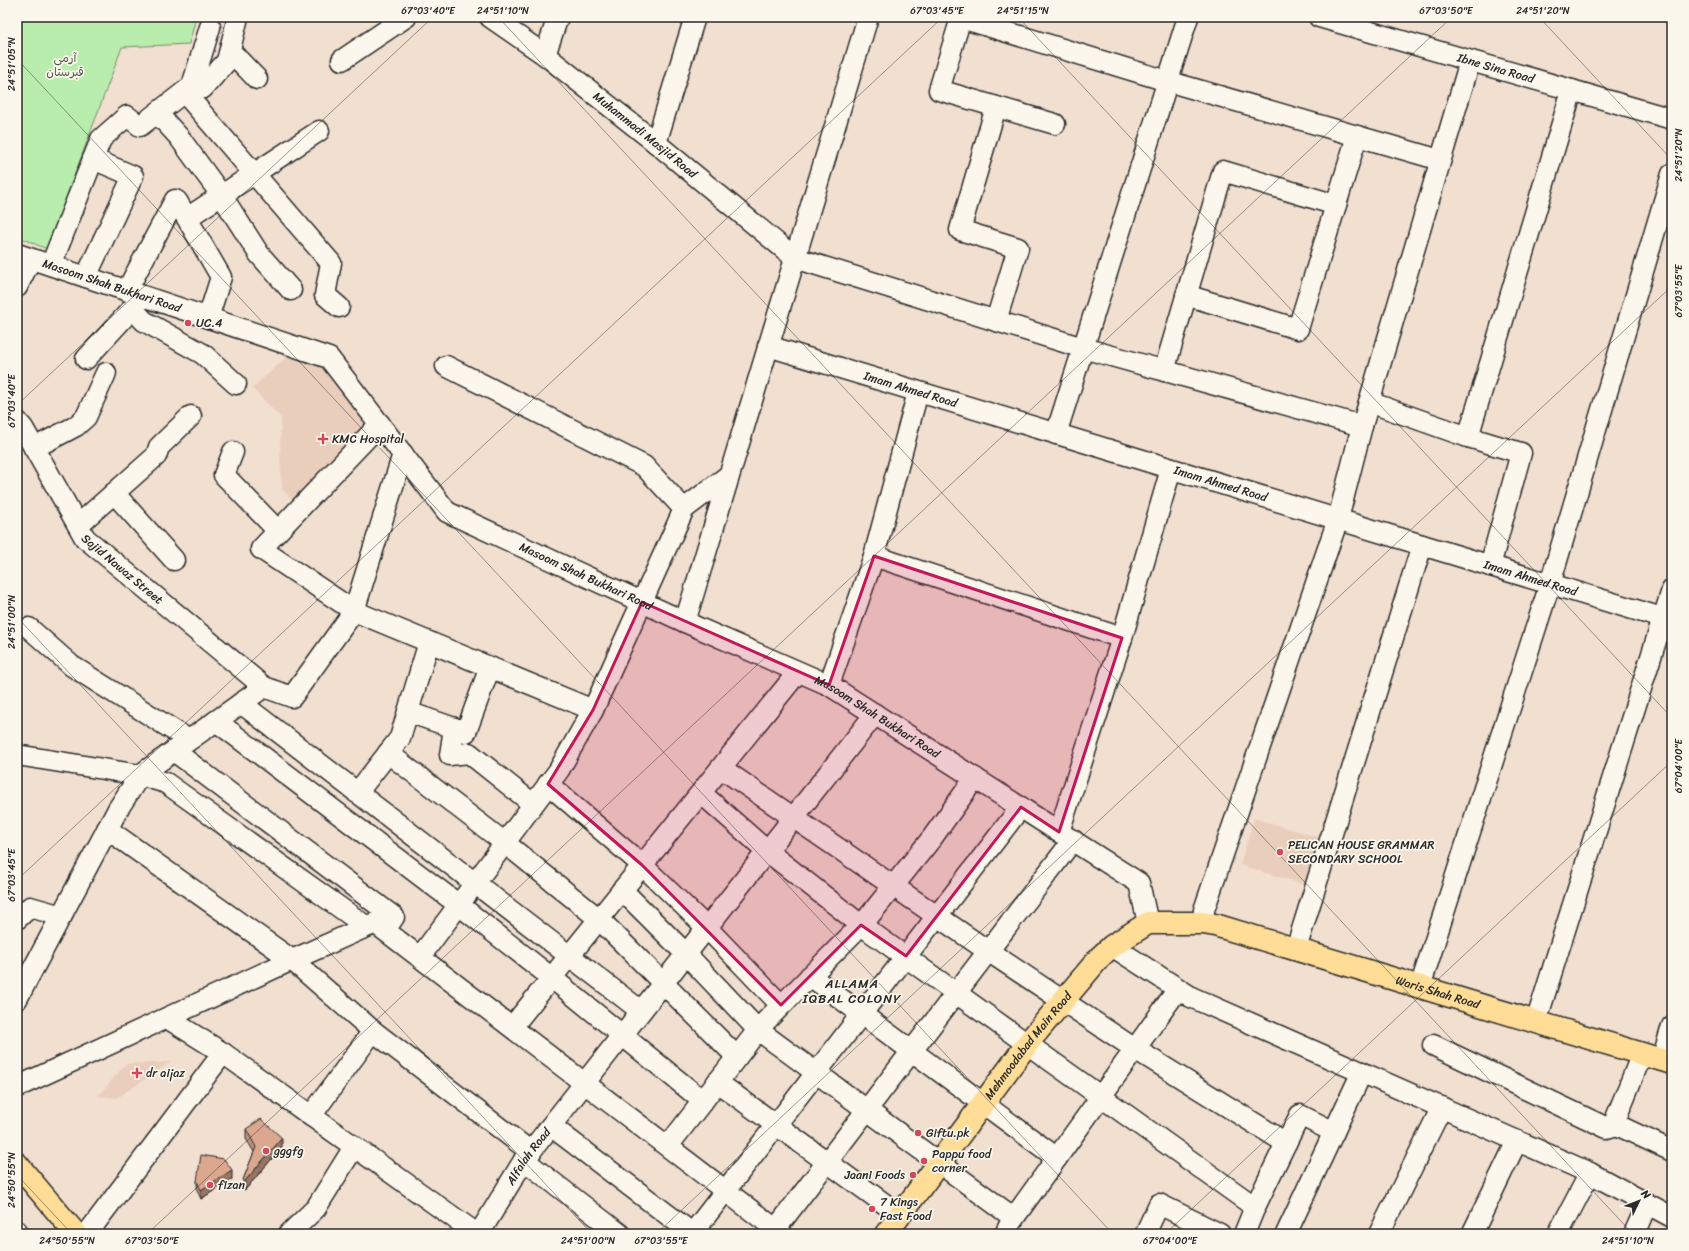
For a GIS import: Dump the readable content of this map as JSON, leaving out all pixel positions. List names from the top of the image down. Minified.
{"streets":{"main road":["Waris Shah Road","Mehmoodabad Main Road"],"street":["Ibne Sina Road","Muhammadi Masjid Road","Masoom Shah Bukhari Road","Imam Ahmed Road","Sajid Nawaz Street","Alfalah Road"]},"crossings":[["Masoom Shah Bukhari Road","Mehmoodabad Main Road"],["Masoom Shah Bukhari Road","Alfalah Road"]],"districts":["ALLAMA IQBAL COLONY"],"parks":["آرمی قبرستان"],"places":{"other":["UC.4","PELICAN HOUSE GRAMMAR SECONDARY SCHOOL","Giftu.pk","gggfg","Pappu food corner","Jaani Foods","fizan","7 Kings Fast Food"],"health":["KMC Hospital","dr aijaz"]},"north":"top right","coordinates":["67°03'40\"E","24°51'10\"N","67°03'45\"E","24°51'15\"N","67°03'50\"E","24°51'20\"N","24°51'05\"N","67°03'55\"E","24°51'00\"N","67°04'00\"E","24°50'55\"N"]}
